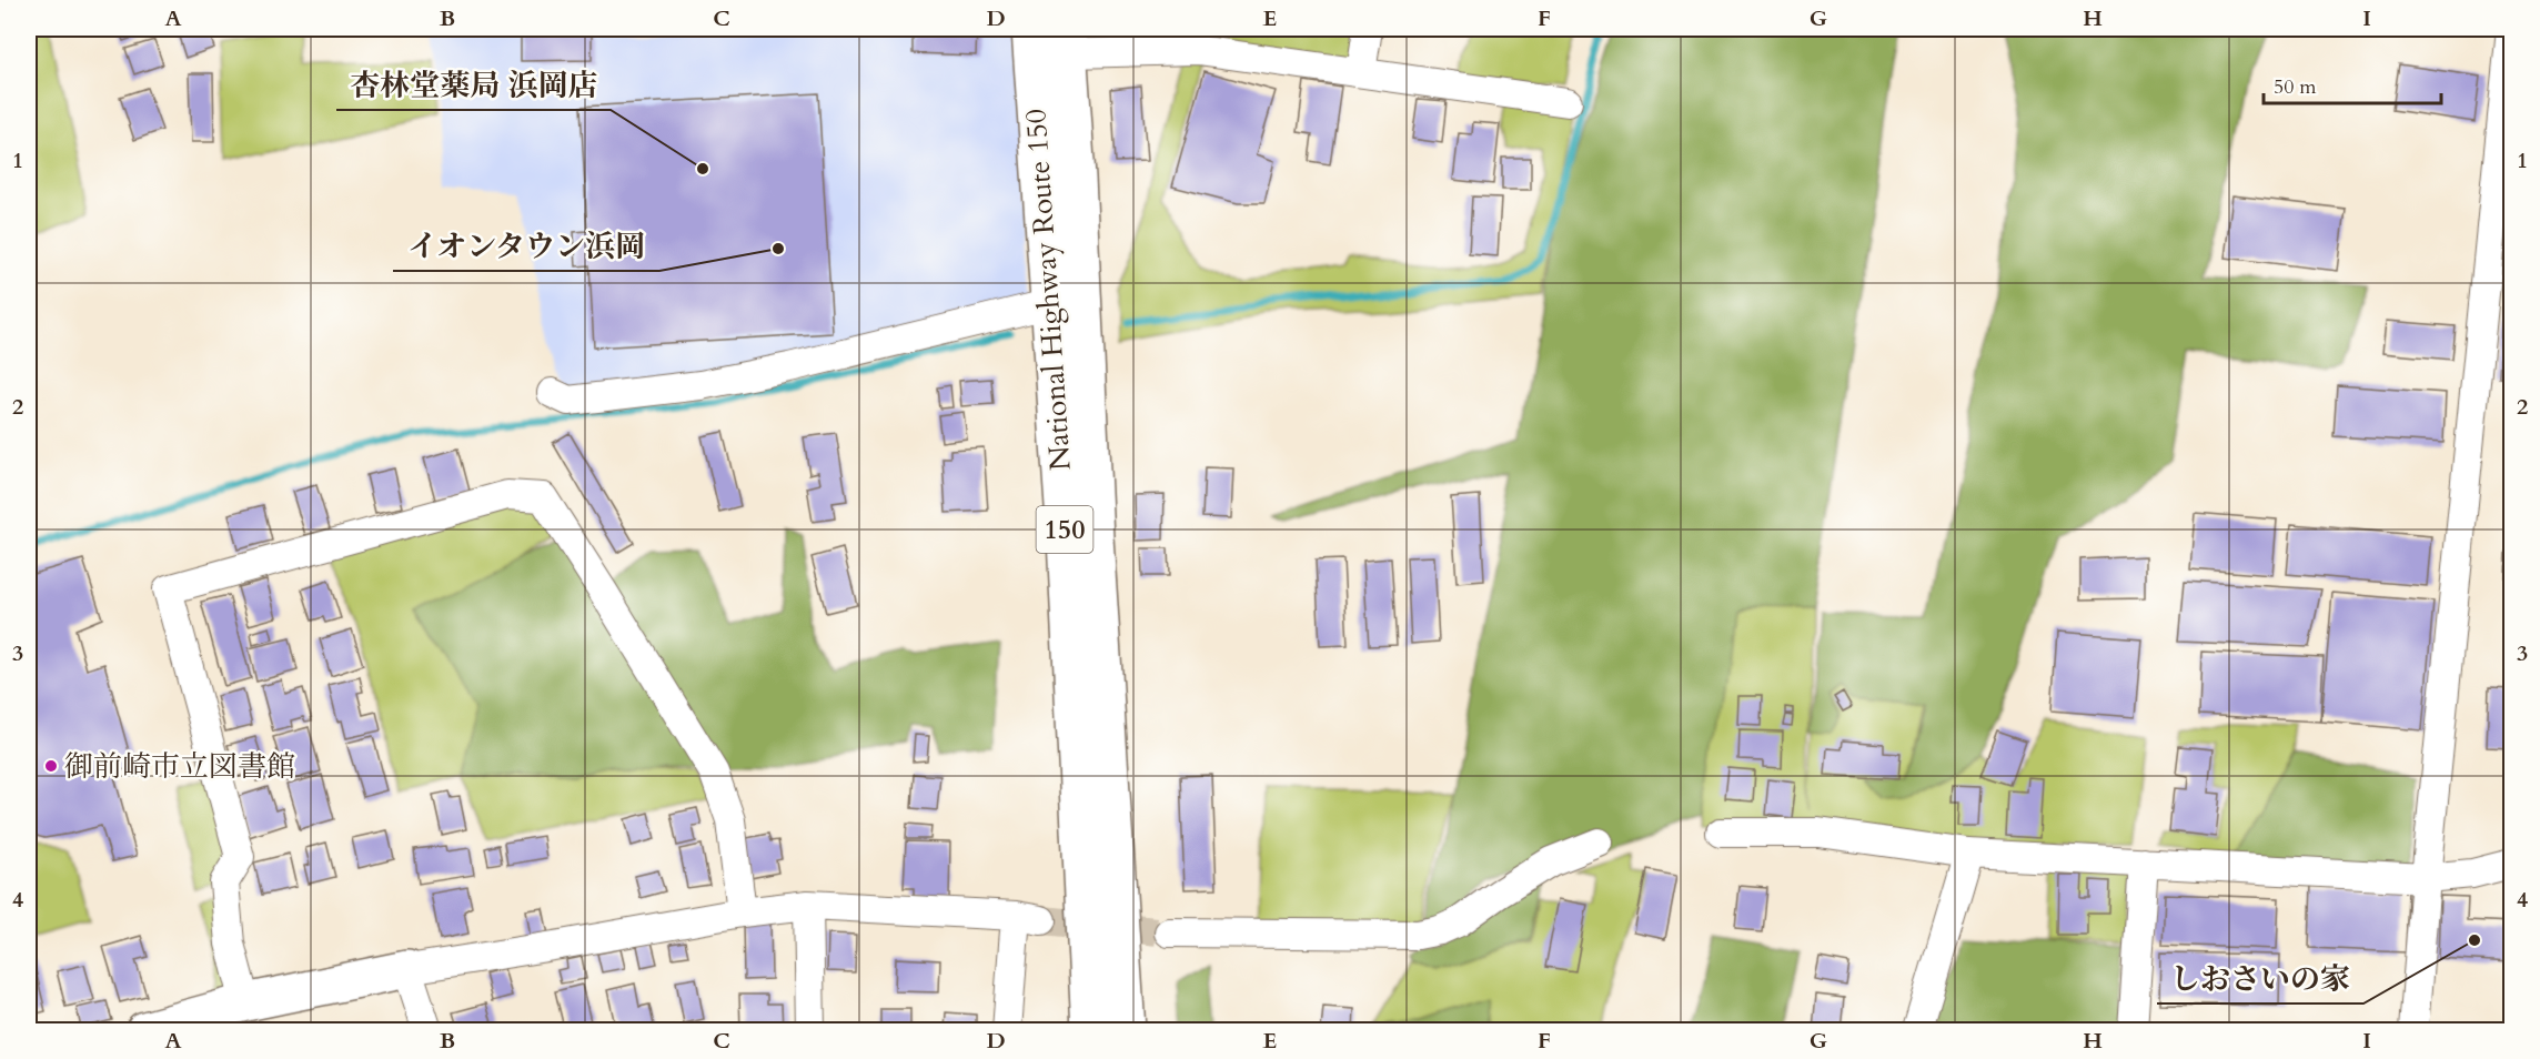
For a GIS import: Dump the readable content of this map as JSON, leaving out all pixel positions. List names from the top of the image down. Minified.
{"streets":{"main road":["National Highway Route 150","150"]},"places":["杏林堂薬局 浜岡店","イオンタウン浜岡","御前崎市立図書館","しおさいの家"],"scale_bar":"50 m","grid":{"columns":["A","B","C","D","E","F","G","H","I"],"rows":["1","2","3","4"]}}
